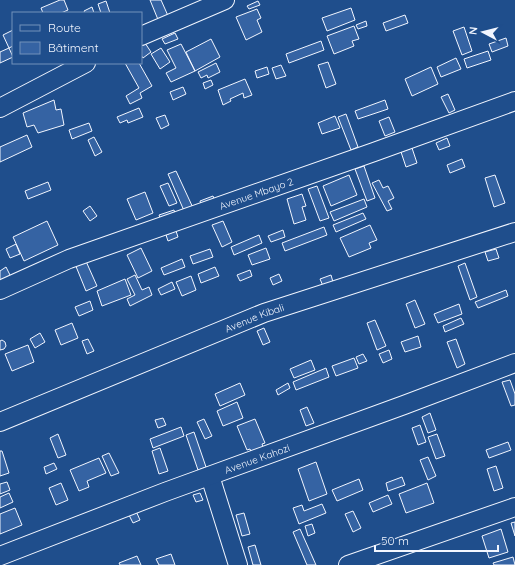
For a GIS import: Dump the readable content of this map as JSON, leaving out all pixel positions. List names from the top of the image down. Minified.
{"streets":{"street":["Avenue Mbayo 2","Avenue Kibali","Avenue Kahozi"]},"legend":["Route","Bâtiment"],"scale_bar":"50 m","north":"left"}
